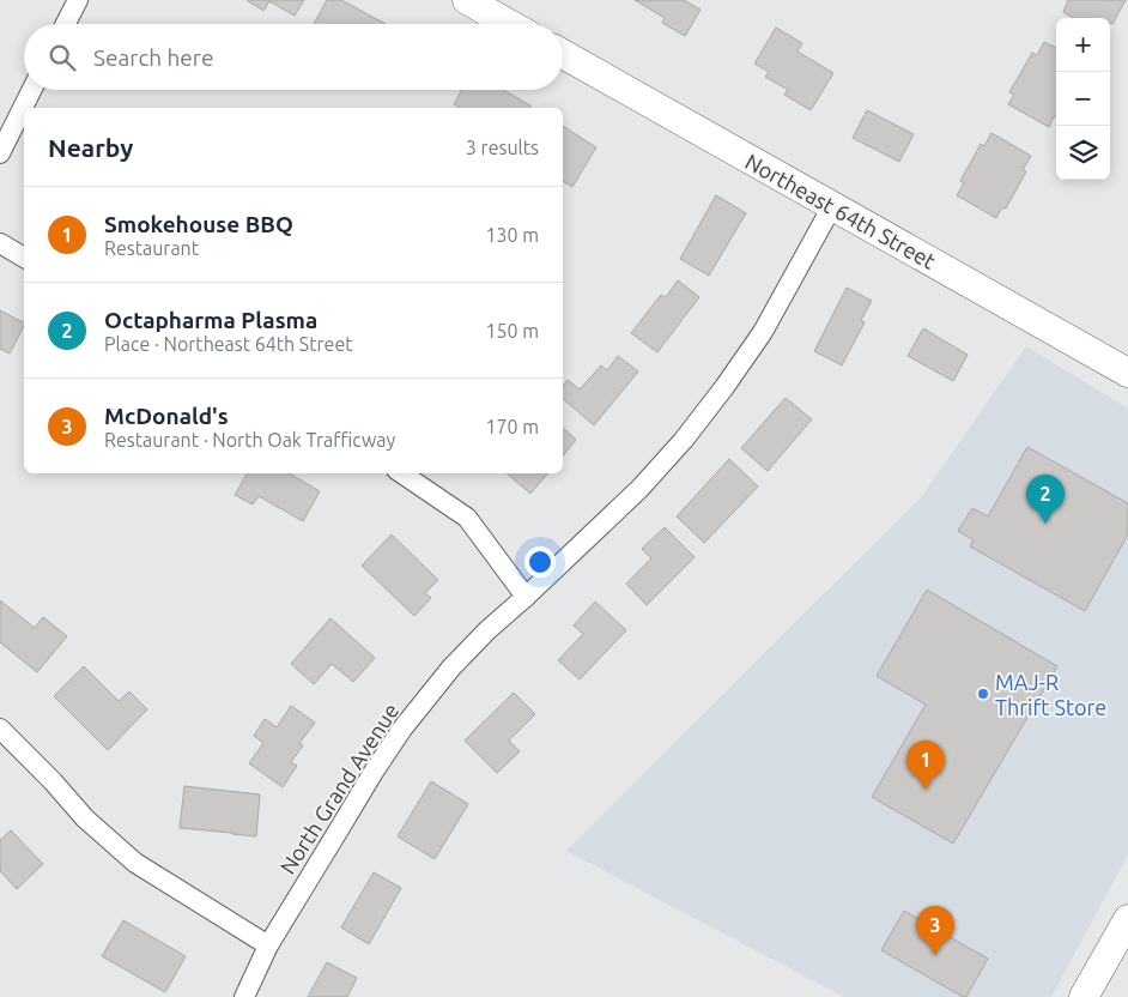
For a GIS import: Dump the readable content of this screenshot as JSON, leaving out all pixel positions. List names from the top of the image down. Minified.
{"streets":{"street":["Northeast 64th Street","North Grand Avenue"]},"crossings":[["Northeast 64th Street","North Grand Avenue"]],"places":["MAJ-R Thrift Store"],"page":{"map_buttons":["+","−"],"search":"Search here","heading":["Nearby","3 results"],"list":[{"mark":"1","name":"Smokehouse BBQ","note":"Restaurant","value":"130 m"},{"mark":"2","name":"Octapharma Plasma","note":"Place · Northeast 64th Street","value":"150 m"},{"mark":"3","name":"McDonald's","note":"Restaurant · North Oak Trafficway","value":"170 m"}],"pins":["2","1","3"]}}
